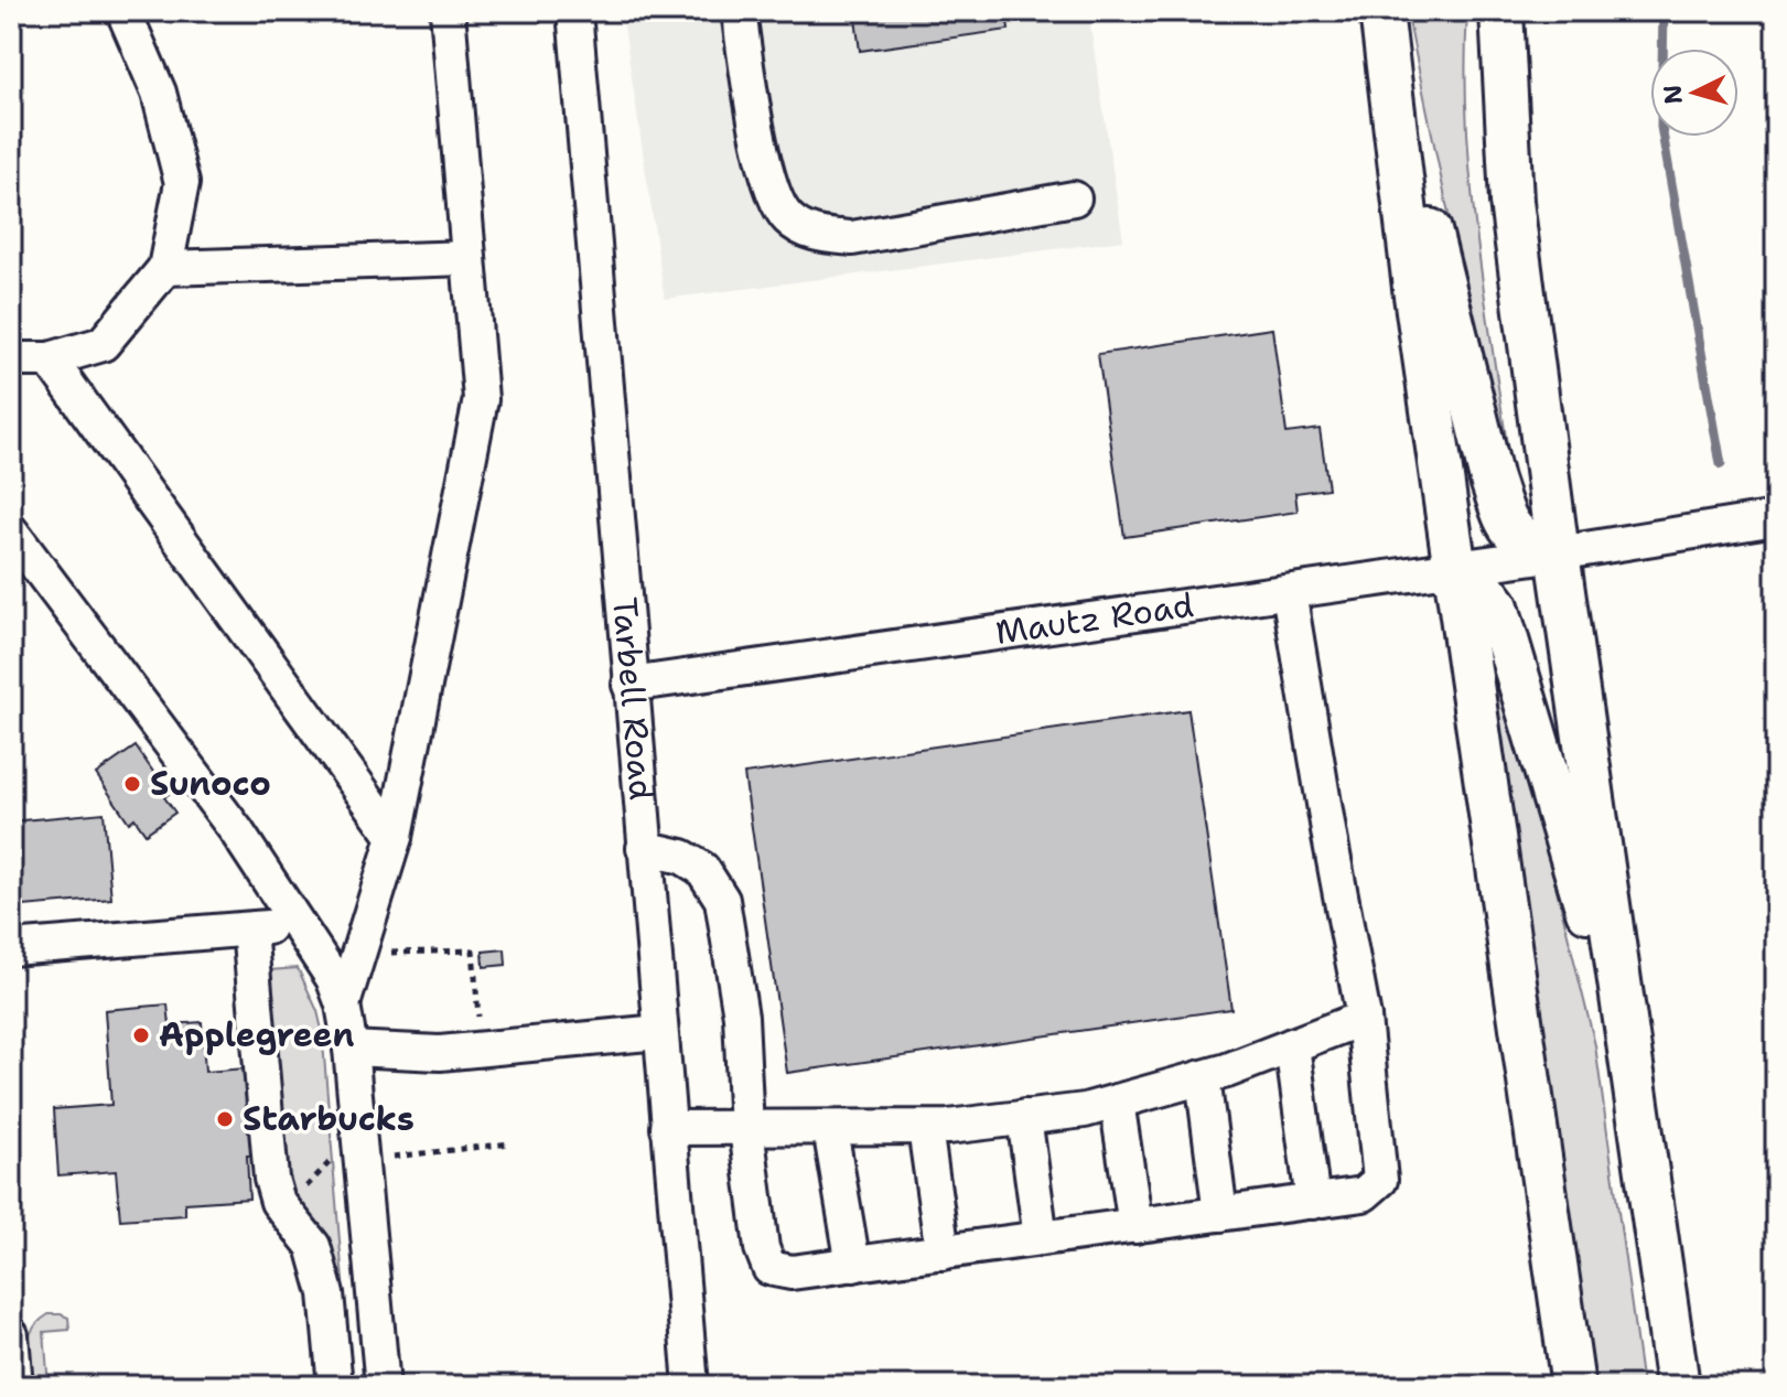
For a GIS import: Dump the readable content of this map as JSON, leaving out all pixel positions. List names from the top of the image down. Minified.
{"streets":{"street":["Mautz Road","Tarbell Road"]},"crossings":[["Mautz Road","Tarbell Road"]],"places":["Sunoco","Applegreen","Starbucks"],"north":"left"}
